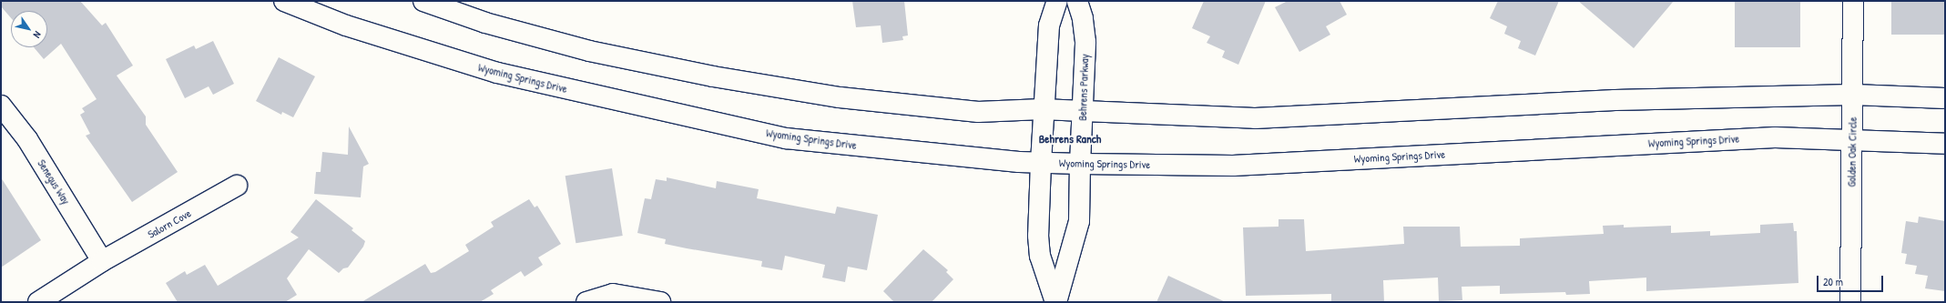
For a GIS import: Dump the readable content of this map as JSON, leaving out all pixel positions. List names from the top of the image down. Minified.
{"streets":{"street":["Wyoming Springs Drive","Behrens Parkway","Golden Oak Circle","Senegus Way","Salorn Cove"]},"crossings":[["Wyoming Springs Drive","Behrens Parkway"],["Wyoming Springs Drive","Golden Oak Circle"],["Senegus Way","Salorn Cove"]],"districts":["Behrens Ranch"],"scale_bar":"20 m","north":"bottom right"}
